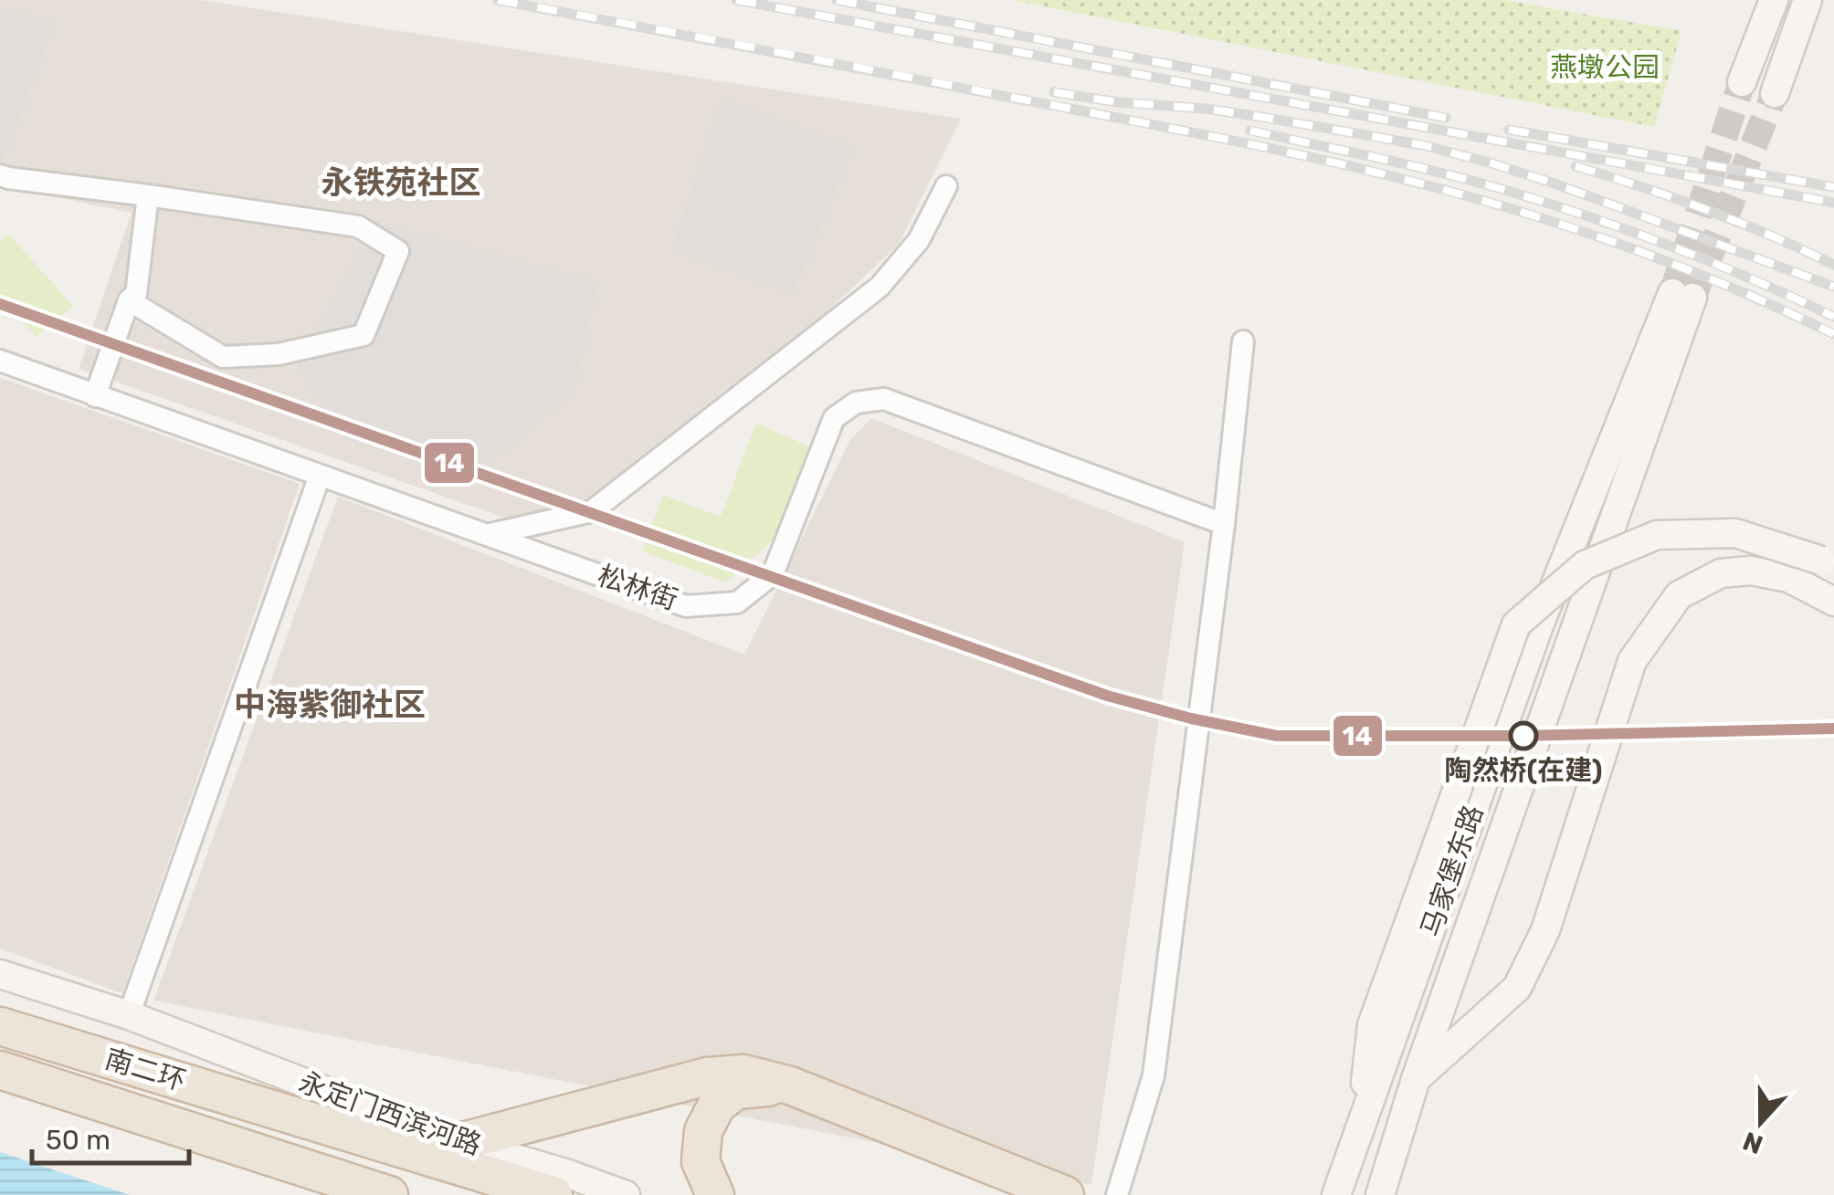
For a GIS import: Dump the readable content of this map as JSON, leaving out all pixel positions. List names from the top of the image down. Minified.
{"streets":{"highway":["南二环"],"street":["松林街","马家堡东路","永定门西滨河路"]},"districts":["永铁苑社区","中海紫御社区"],"parks":["燕墩公园"],"places":["陶然桥(在建)"],"lines":["transit line 14"],"scale_bar":"50 m","north":"bottom"}
